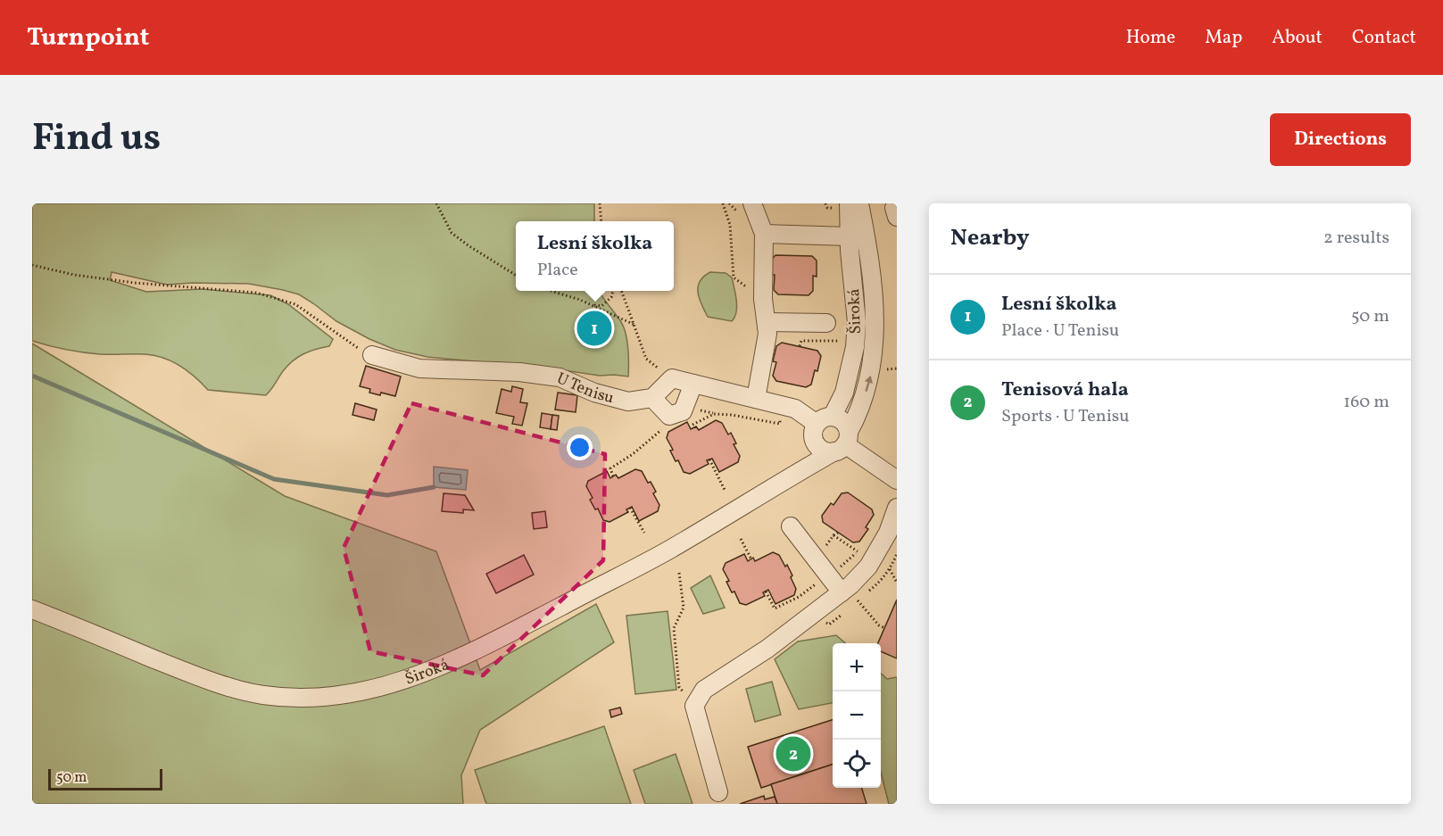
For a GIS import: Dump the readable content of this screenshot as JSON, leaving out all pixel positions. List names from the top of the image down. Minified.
{"streets":{"street":["Široká","U Tenisu"]},"scale_bar":"50 m","page":{"header":"Turnpoint","nav":["Home","Map","About","Contact"],"title":"Find us","buttons":"Directions","heading":["Nearby","2 results"],"popup":["Lesní školka","Place"],"list":[{"mark":"1","name":"Lesní školka","note":"Place · U Tenisu","value":"50 m"},{"mark":"2","name":"Tenisová hala","note":"Sports · U Tenisu","value":"160 m"}],"pins":["1","2"],"map_buttons":["+","−"],"scale":"50 m"}}
